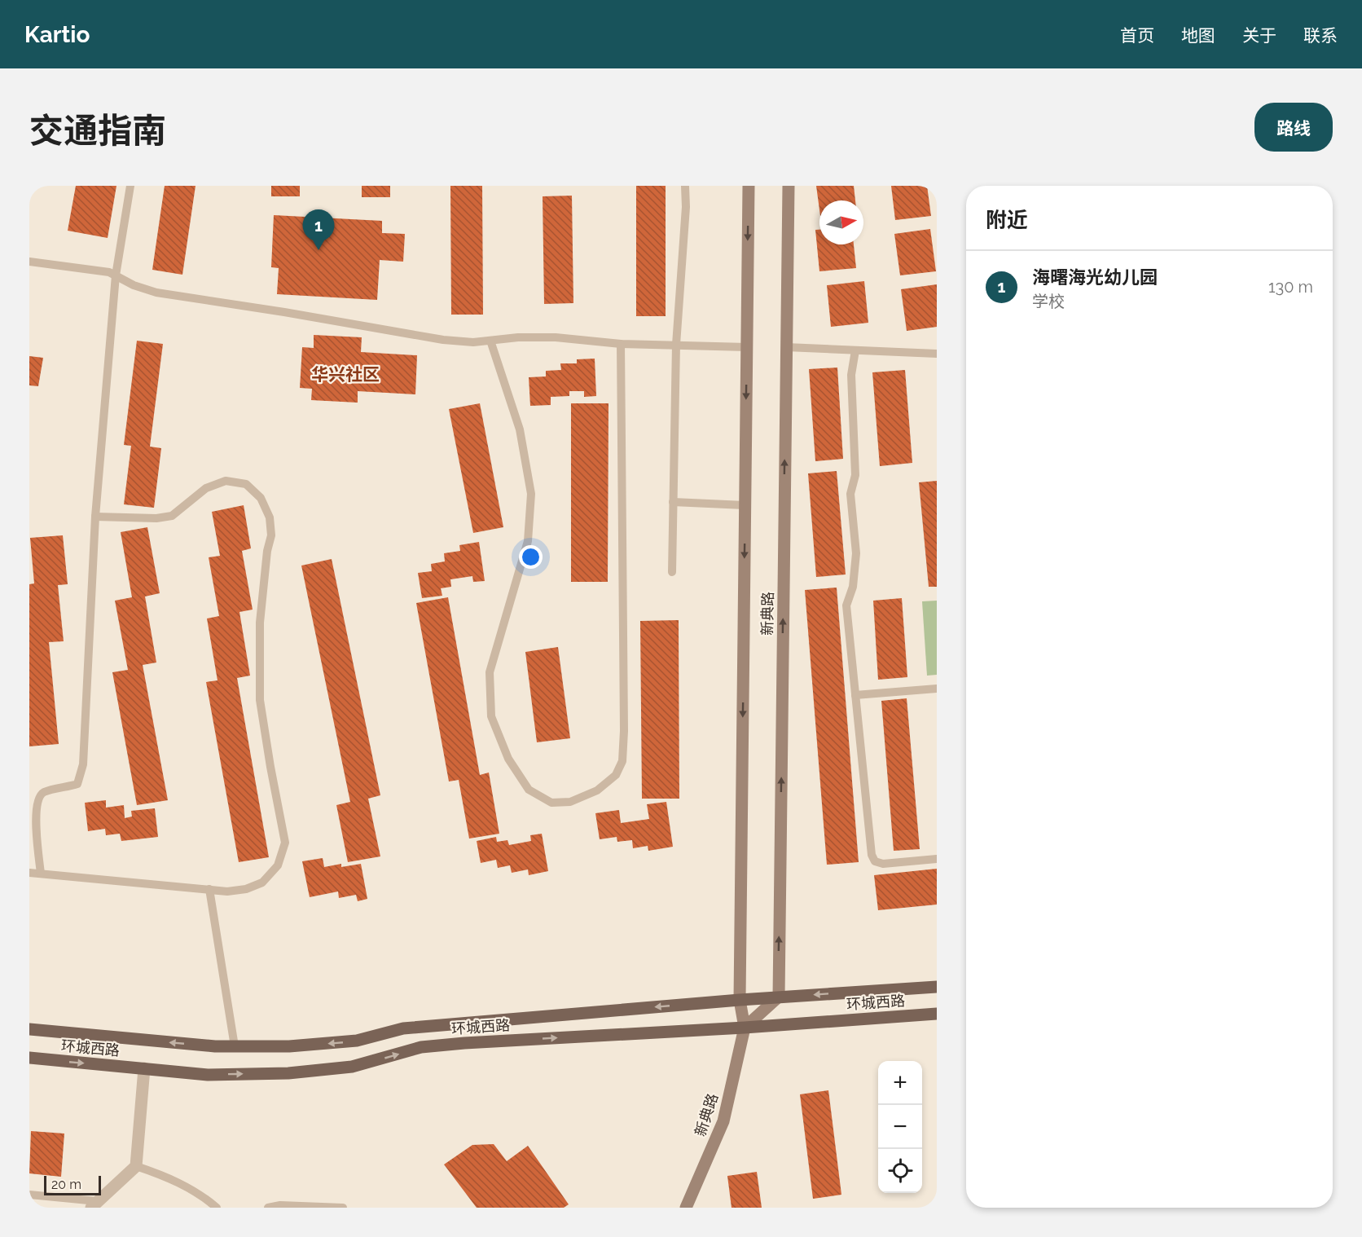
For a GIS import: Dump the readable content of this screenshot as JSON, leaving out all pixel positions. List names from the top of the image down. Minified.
{"streets":{"main road":["新典路","环城西路"]},"crossings":[["新典路","环城西路"]],"districts":["华兴社区"],"scale_bar":"20 m","north":"right","page":{"header":"Kartio","nav":["首页","地图","关于","联系"],"title":"交通指南","buttons":"路线","heading":"附近","pins":"1","list":[{"mark":"1","name":"海曙海光幼儿园","note":"学校","value":"130 m"}],"map_buttons":["+","−"],"scale":"20 m"}}
